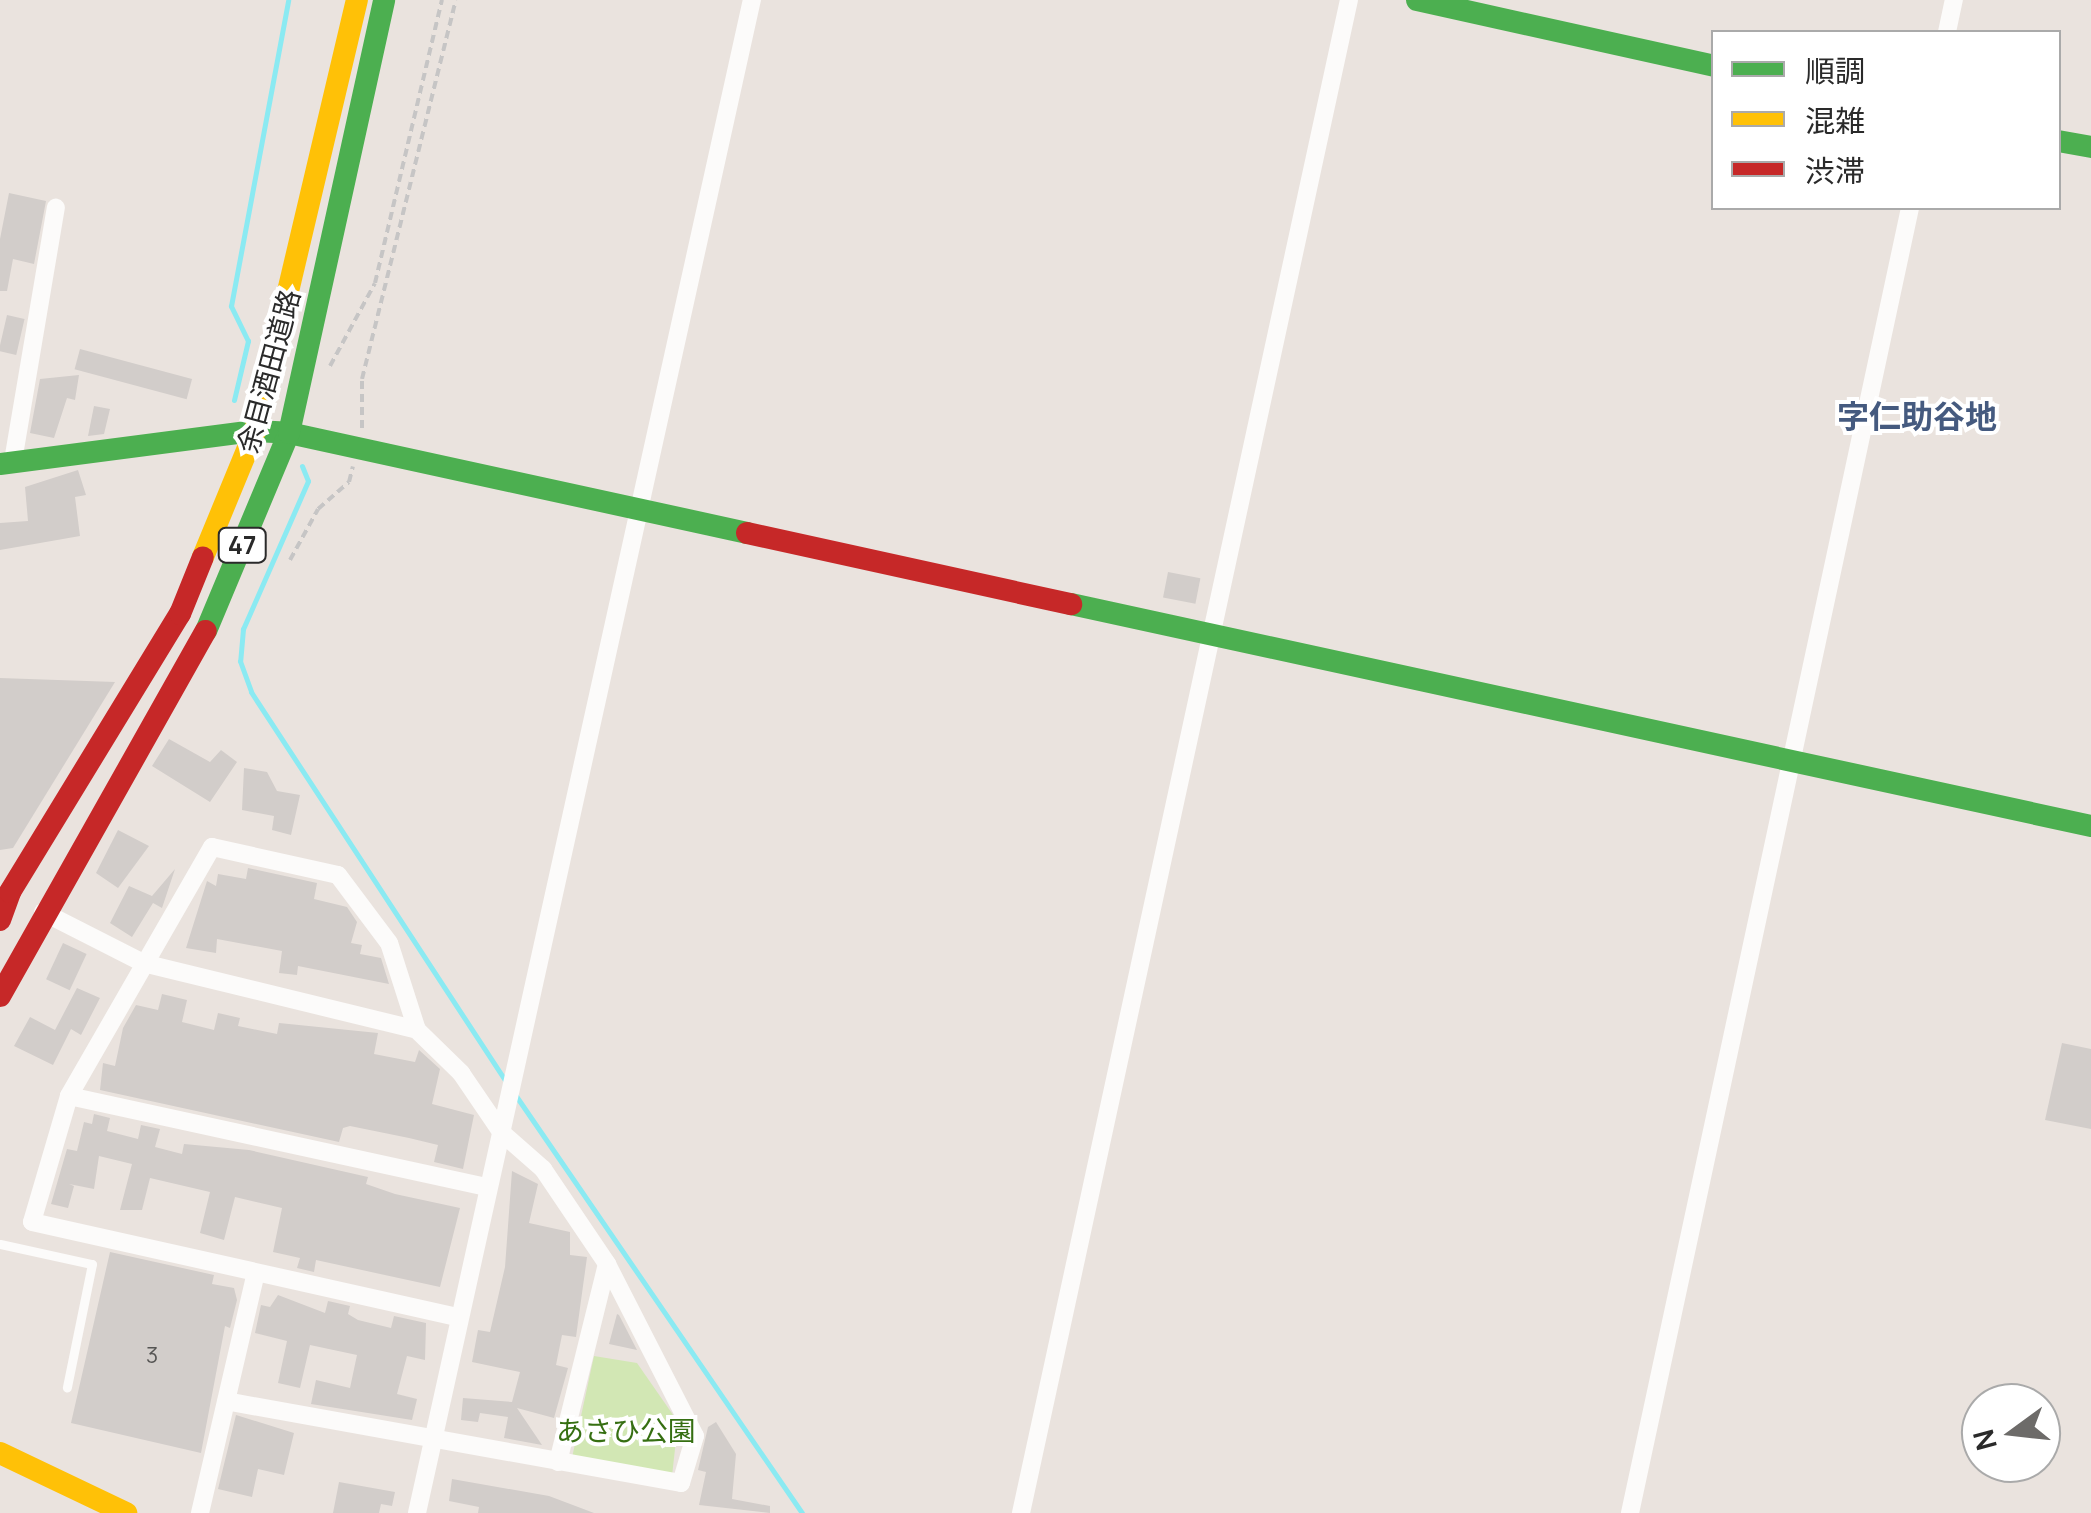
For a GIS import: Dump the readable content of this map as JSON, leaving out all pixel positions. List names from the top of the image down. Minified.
{"streets":{"main road":["余目酒田道路","47"]},"districts":["字仁助谷地"],"parks":["あさひ公園"],"house_numbers":["3"],"legend":["順調","混雑","渋滞"],"north":"left"}
